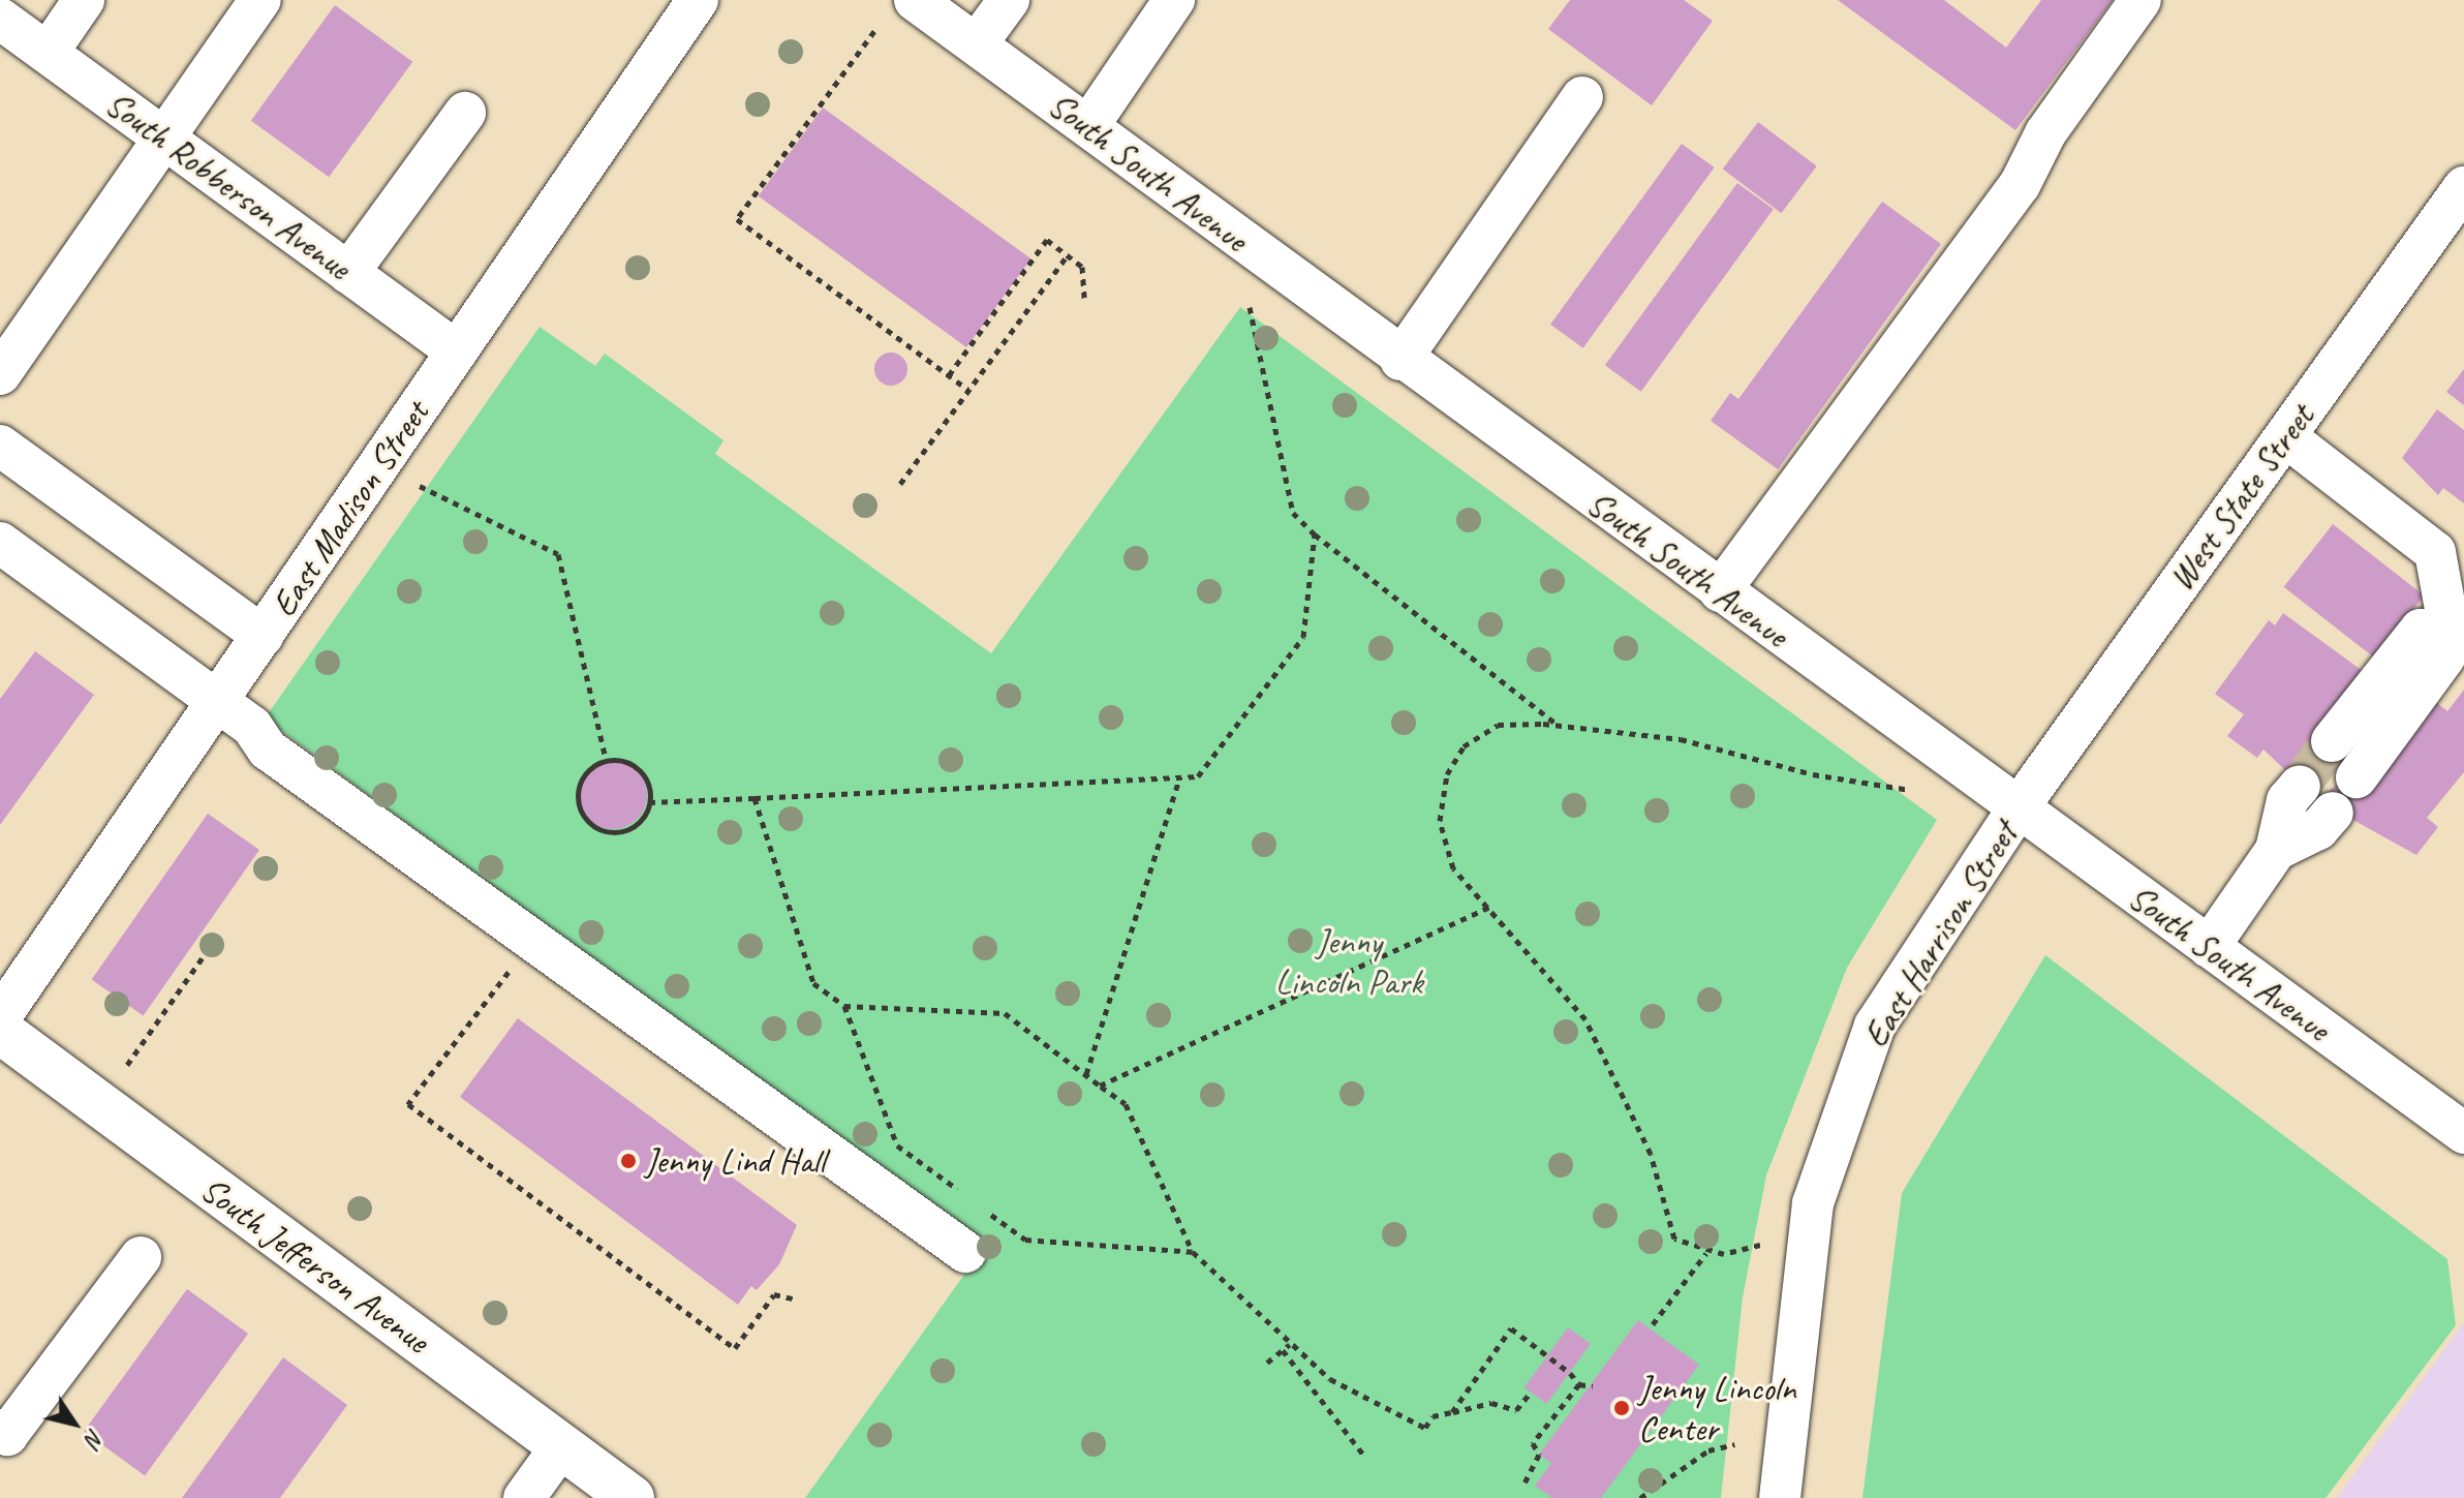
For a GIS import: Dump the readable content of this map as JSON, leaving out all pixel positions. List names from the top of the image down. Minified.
{"streets":{"main road":["South Jefferson Avenue"],"street":["South South Avenue","South Robberson Avenue","West State Street","East Madison Street","East Harrison Street"]},"crossings":[["South South Avenue","West State Street"],["South South Avenue","East Harrison Street"],["South Robberson Avenue","East Madison Street"],["West State Street","East Harrison Street"]],"parks":["Jenny Lincoln Park"],"places":["Jenny Lind Hall","Jenny Lincoln Center"],"north":"bottom right"}
